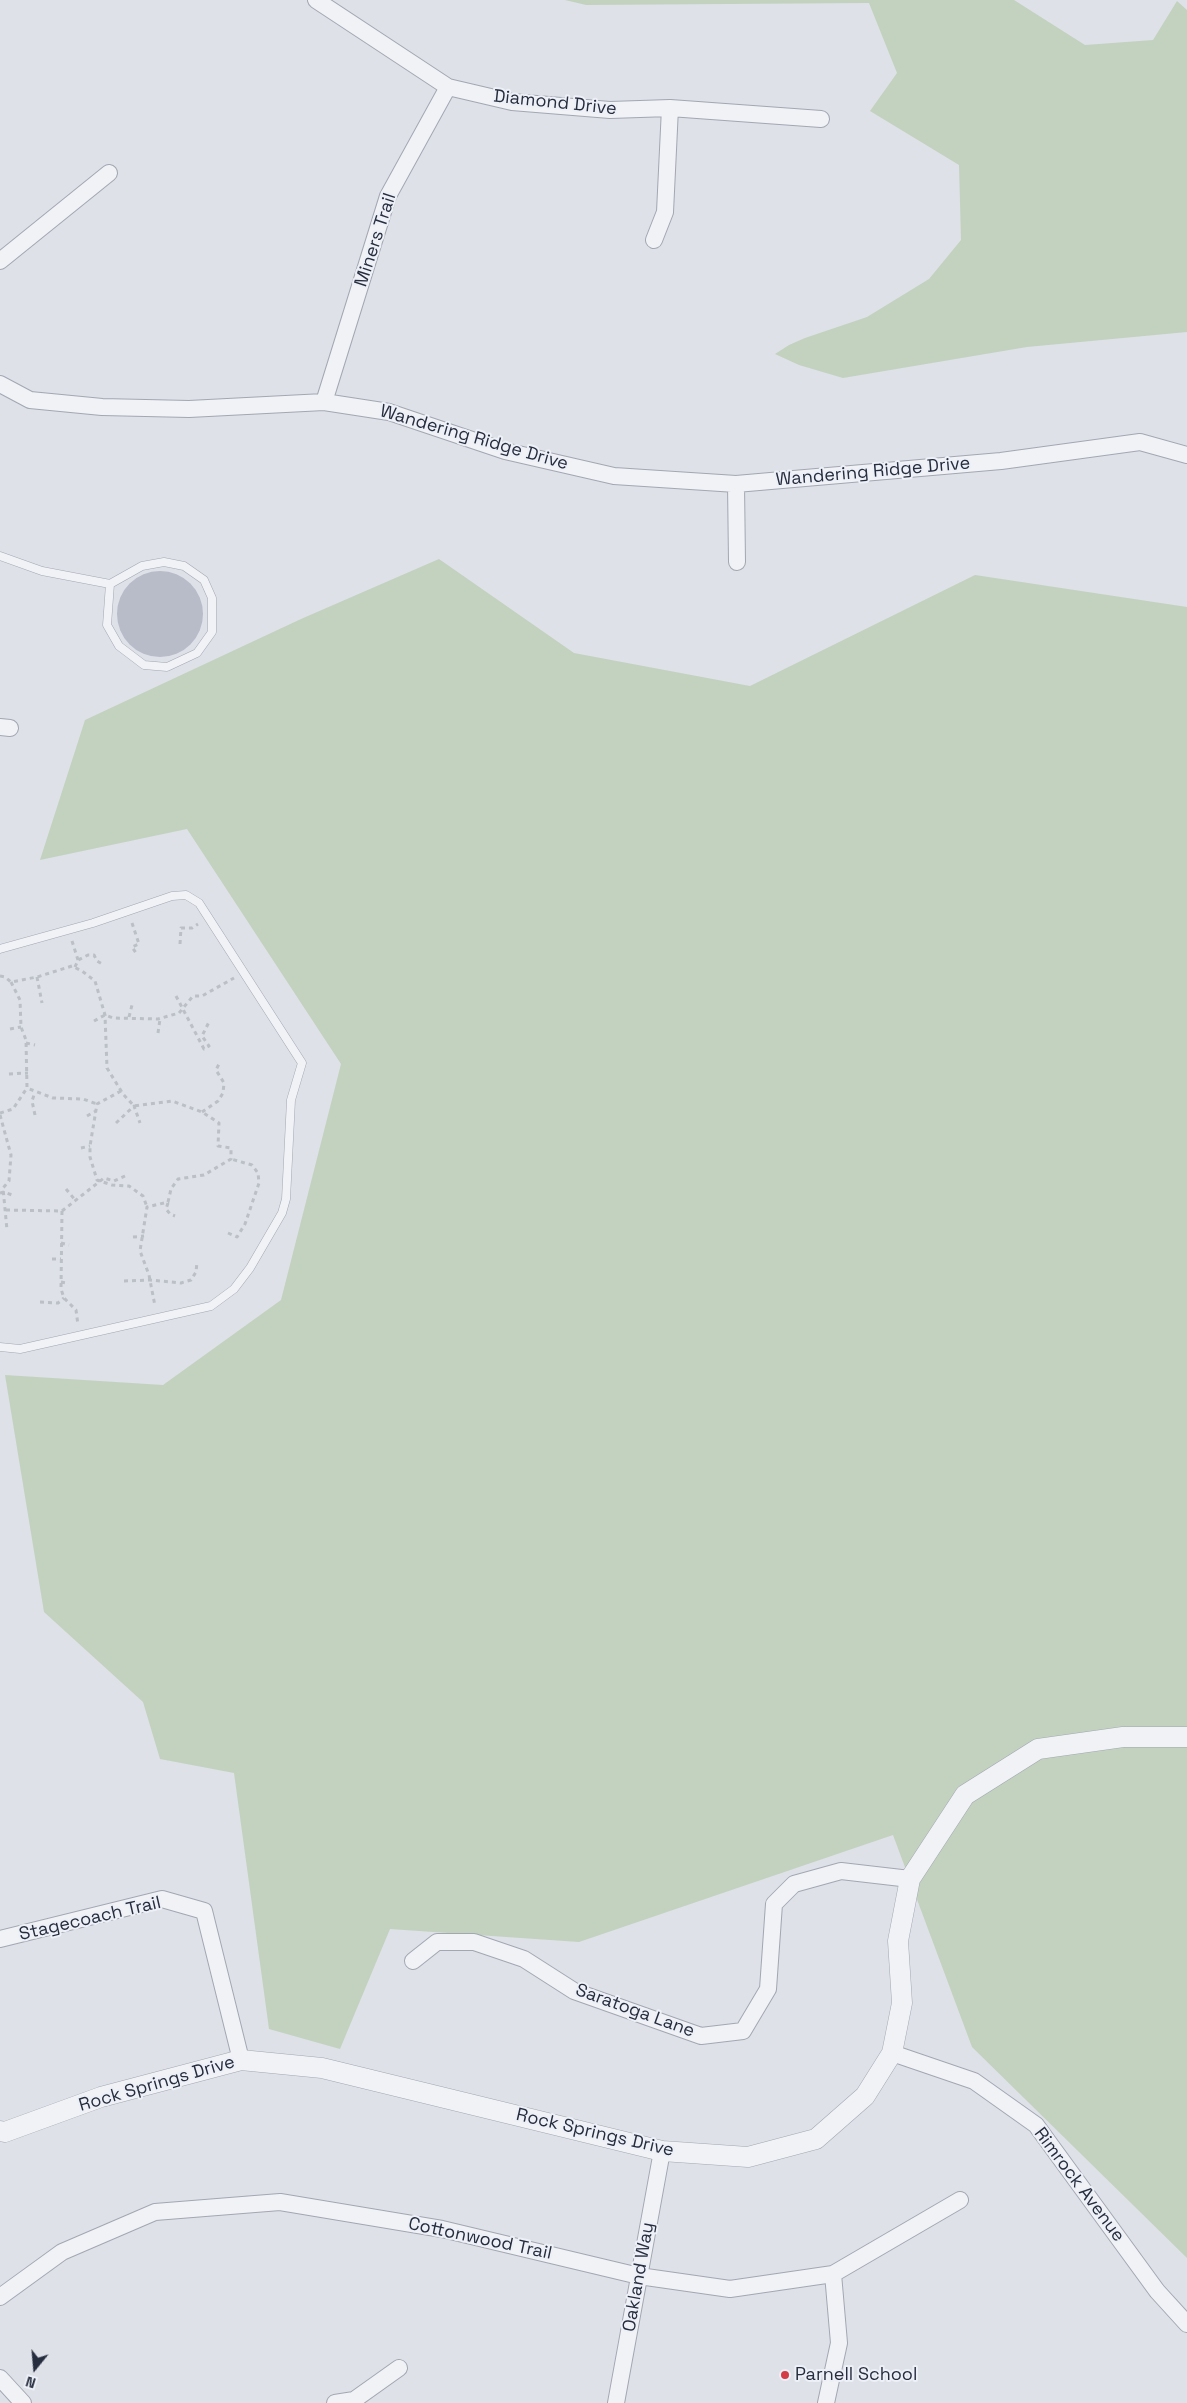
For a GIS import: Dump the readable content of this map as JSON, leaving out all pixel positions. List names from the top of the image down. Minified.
{"streets":{"street":["Diamond Drive","Miners Trail","Wandering Ridge Drive","Stagecoach Trail","Saratoga Lane","Rock Springs Drive","Rimrock Avenue","Cottonwood Trail","Oakland Way"]},"crossings":[["Diamond Drive","Miners Trail"],["Miners Trail","Wandering Ridge Drive"],["Stagecoach Trail","Rock Springs Drive"],["Saratoga Lane","Rock Springs Drive"],["Rock Springs Drive","Rimrock Avenue"],["Rock Springs Drive","Oakland Way"],["Cottonwood Trail","Oakland Way"]],"places":["Parnell School"],"north":"bottom"}
